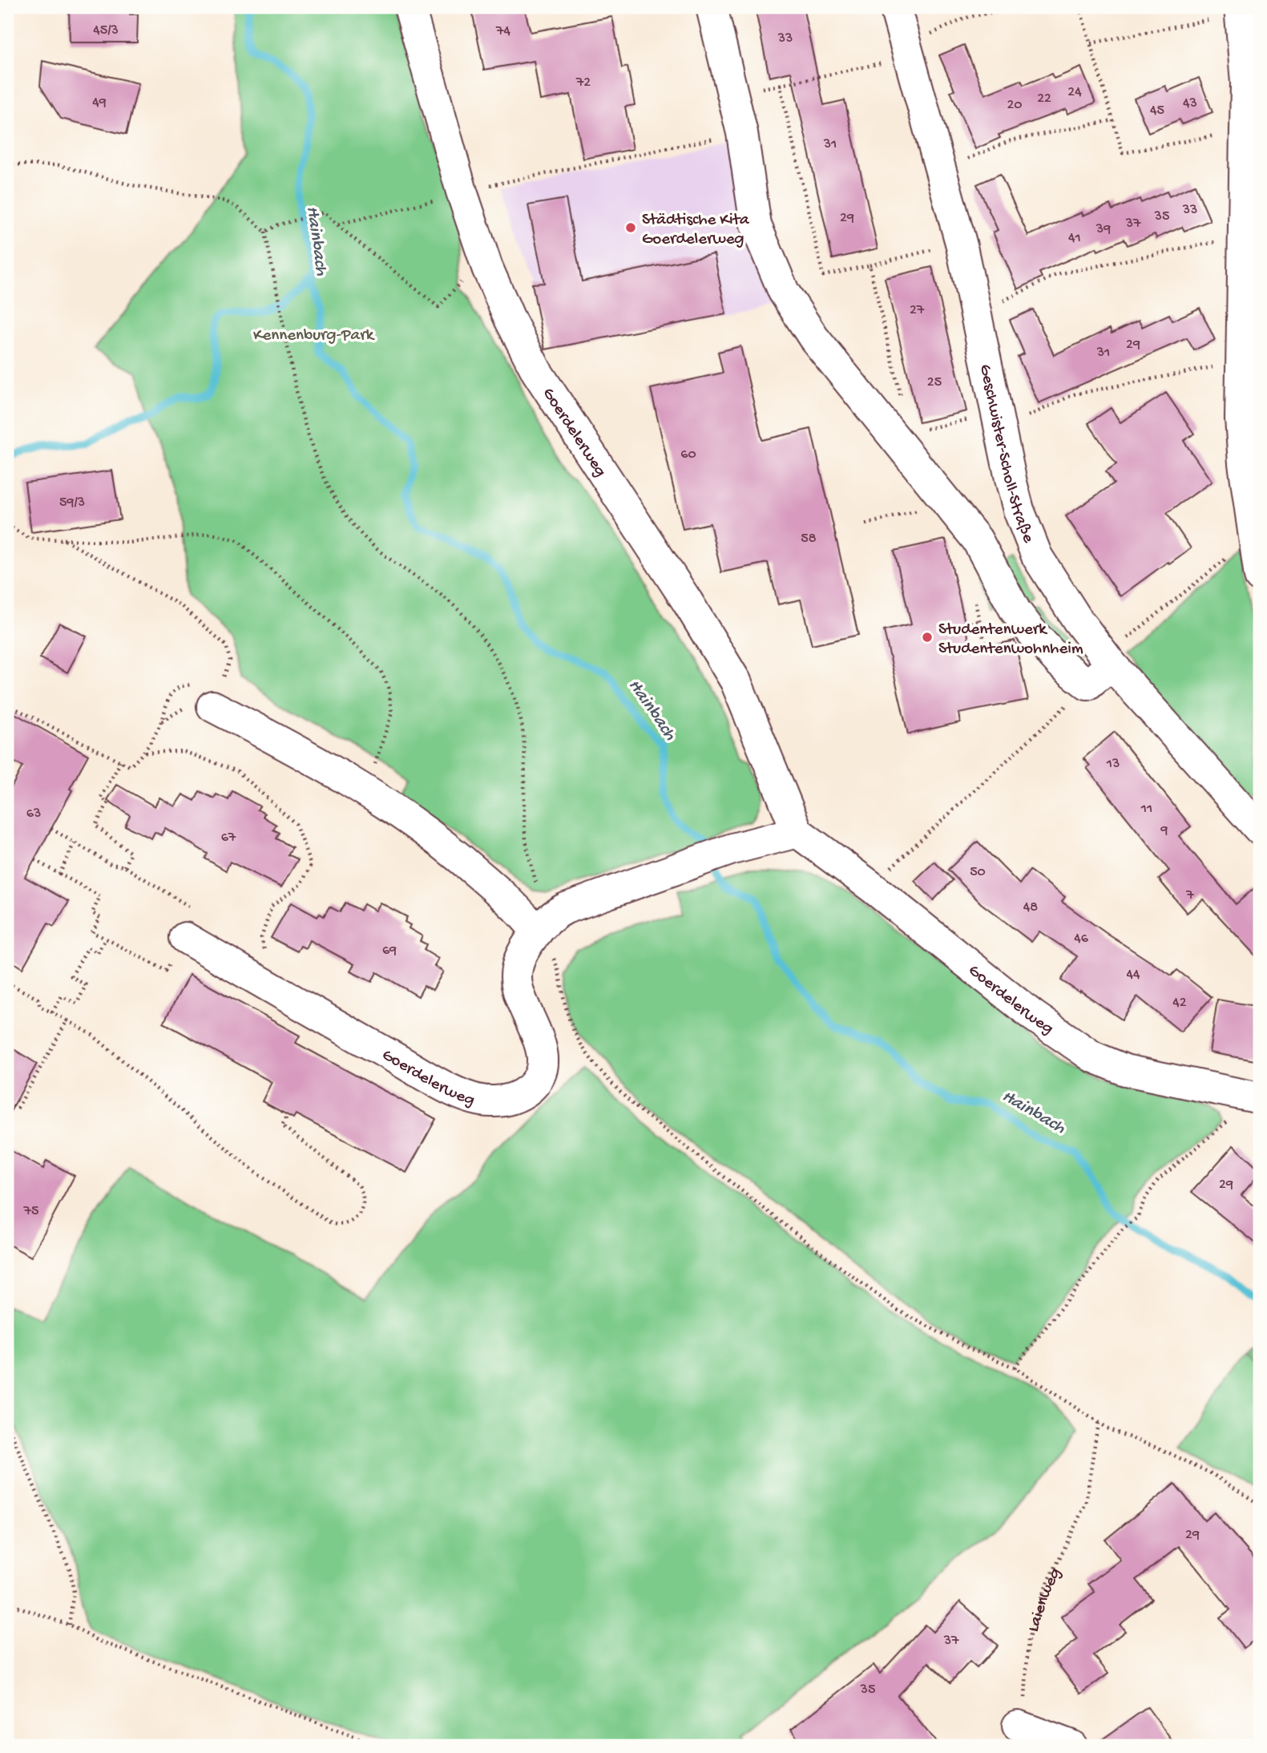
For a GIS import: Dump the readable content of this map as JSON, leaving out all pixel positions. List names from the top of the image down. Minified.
{"streets":{"street":["Goerdelerweg","Geschwister-Scholl-Straße"],"path":["Laienweg"]},"water":["Hainbach"],"parks":["Kennenburg-Park"],"places":["Städtische Kita Goerdelerweg","Studentenwerk Studentenwohnheim"],"house_numbers":["45/3","74","33","72","24","22","49","43","20","45","31","33","35","29","37","39","41","27","29","31","25","60","59/3","58","13","11","63","9","67","50","7","48","46","69","44","42","29","75","29","37","35"]}
